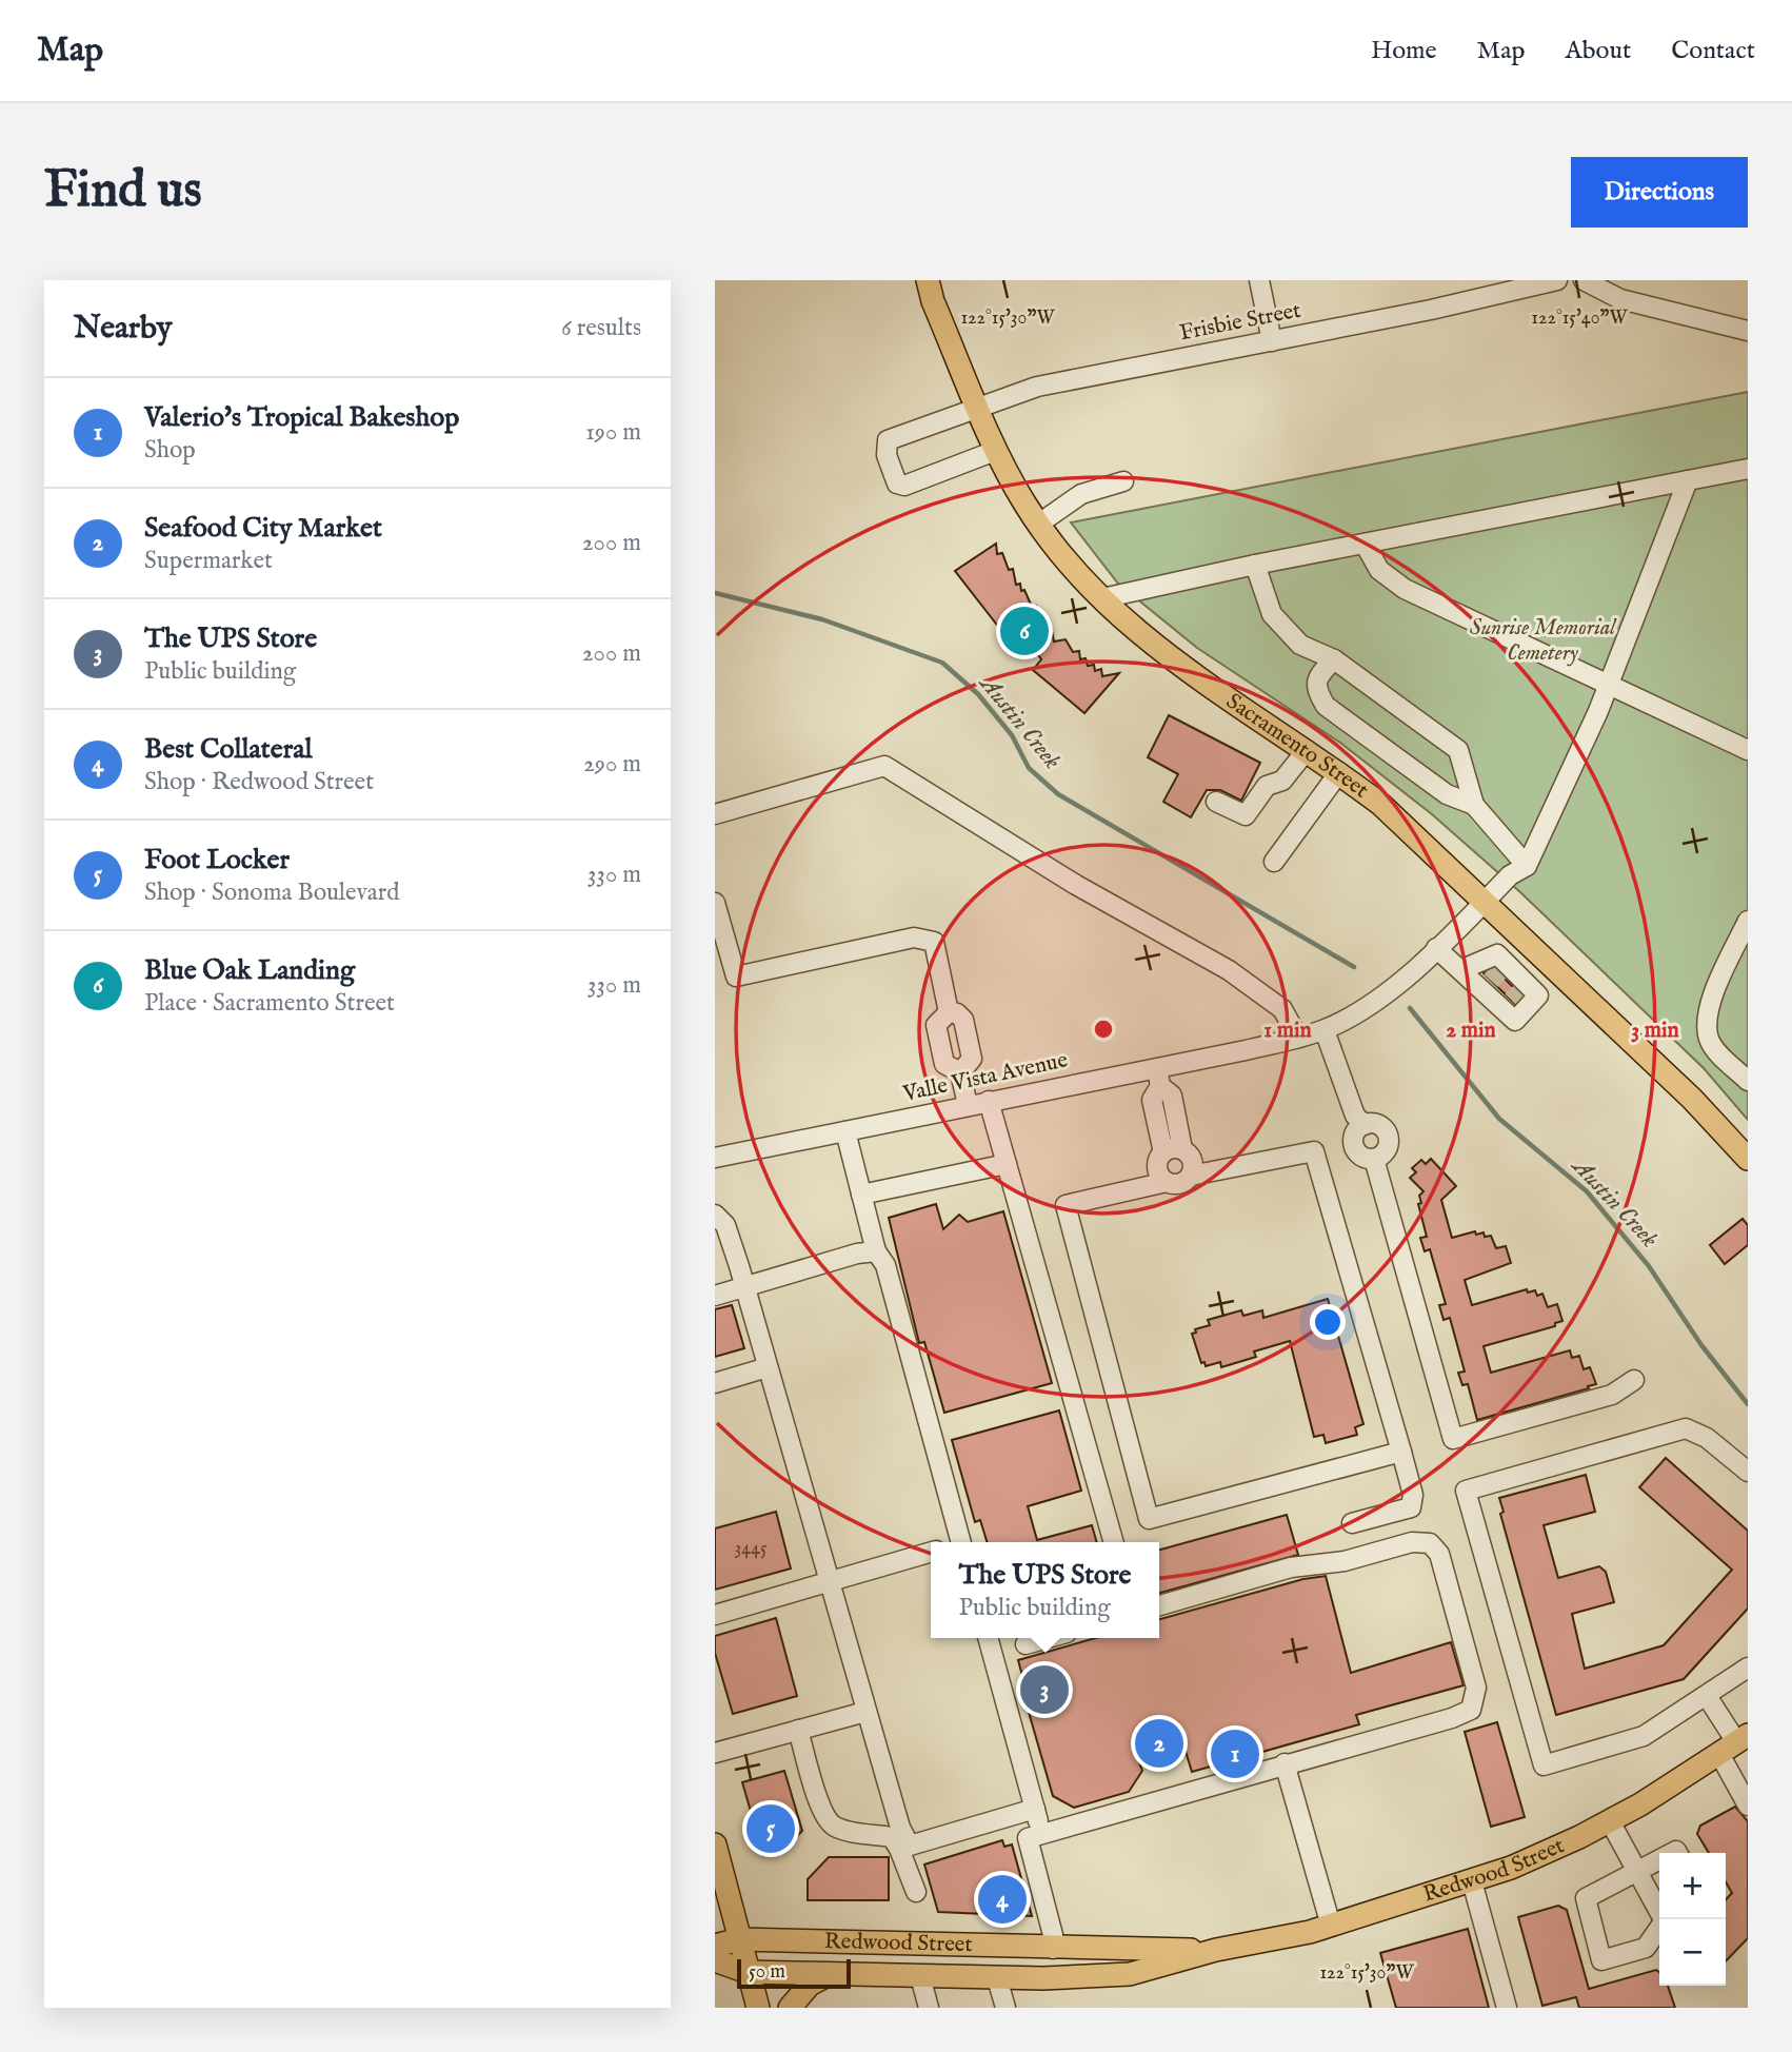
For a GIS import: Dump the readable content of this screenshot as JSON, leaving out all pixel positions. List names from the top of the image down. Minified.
{"streets":{"main road":["Sacramento Street","Redwood Street"],"street":["Frisbie Street","Valle Vista Avenue"]},"crossings":[["Frisbie Street","Sacramento Street"],["Sacramento Street","Valle Vista Avenue"]],"water":["Austin Creek"],"parks":["Sunrise Memorial Cemetery"],"house_numbers":["3445"],"scale_bar":"50 m","page":{"header":"Map","nav":["Home","Map","About","Contact"],"buttons":"Directions","title":"Find us","heading":["Nearby","6 results"],"list":[{"mark":"1","name":"Valerio's Tropical Bakeshop","note":"Shop","value":"190 m"},{"mark":"2","name":"Seafood City Market","note":"Supermarket","value":"200 m"},{"mark":"3","name":"The UPS Store","note":"Public building","value":"200 m"},{"mark":"4","name":"Best Collateral","note":"Shop · Redwood Street","value":"290 m"},{"mark":"5","name":"Foot Locker","note":"Shop · Sonoma Boulevard","value":"330 m"},{"mark":"6","name":"Blue Oak Landing","note":"Place · Sacramento Street","value":"330 m"}],"pins":["6","3","2","1","5","4"],"popup":["The UPS Store","Public building"],"map_buttons":["+","−"],"scale":"50 m"},"coordinates":["122°15'30\"W","122°15'40\"W"],"rings":["1 min","2 min","3 min"]}
